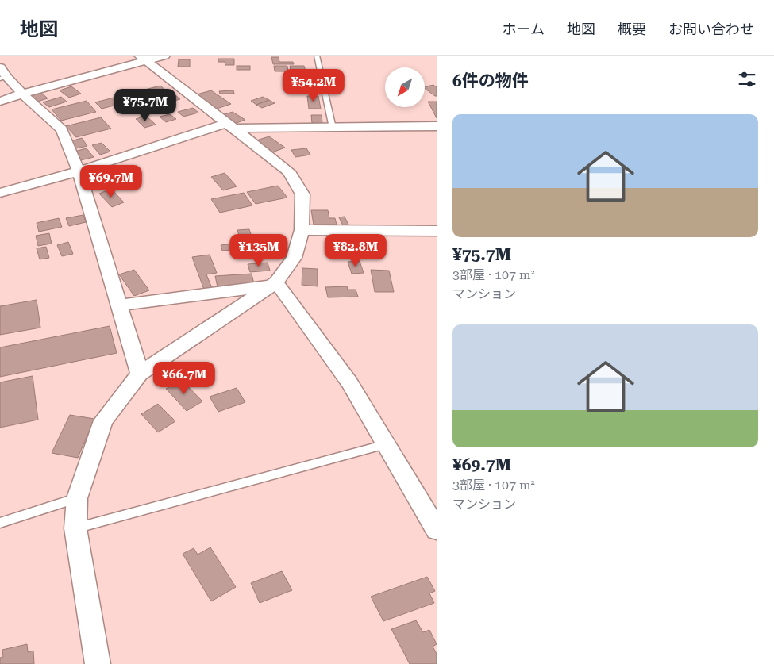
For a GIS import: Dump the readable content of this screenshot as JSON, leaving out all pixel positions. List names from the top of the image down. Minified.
{"north":"bottom left","page":{"header":"地図","nav":["ホーム","地図","概要","お問い合わせ"],"heading":"6件の物件","price":["¥54.2M","¥75.7M","¥69.7M","¥135M","¥82.8M","¥66.7M"],"list":[{"name":"¥75.7M","note":"3部屋 · 107 m² · マンション"},{"name":"¥69.7M","note":"3部屋 · 107 m² · マンション"}]}}
